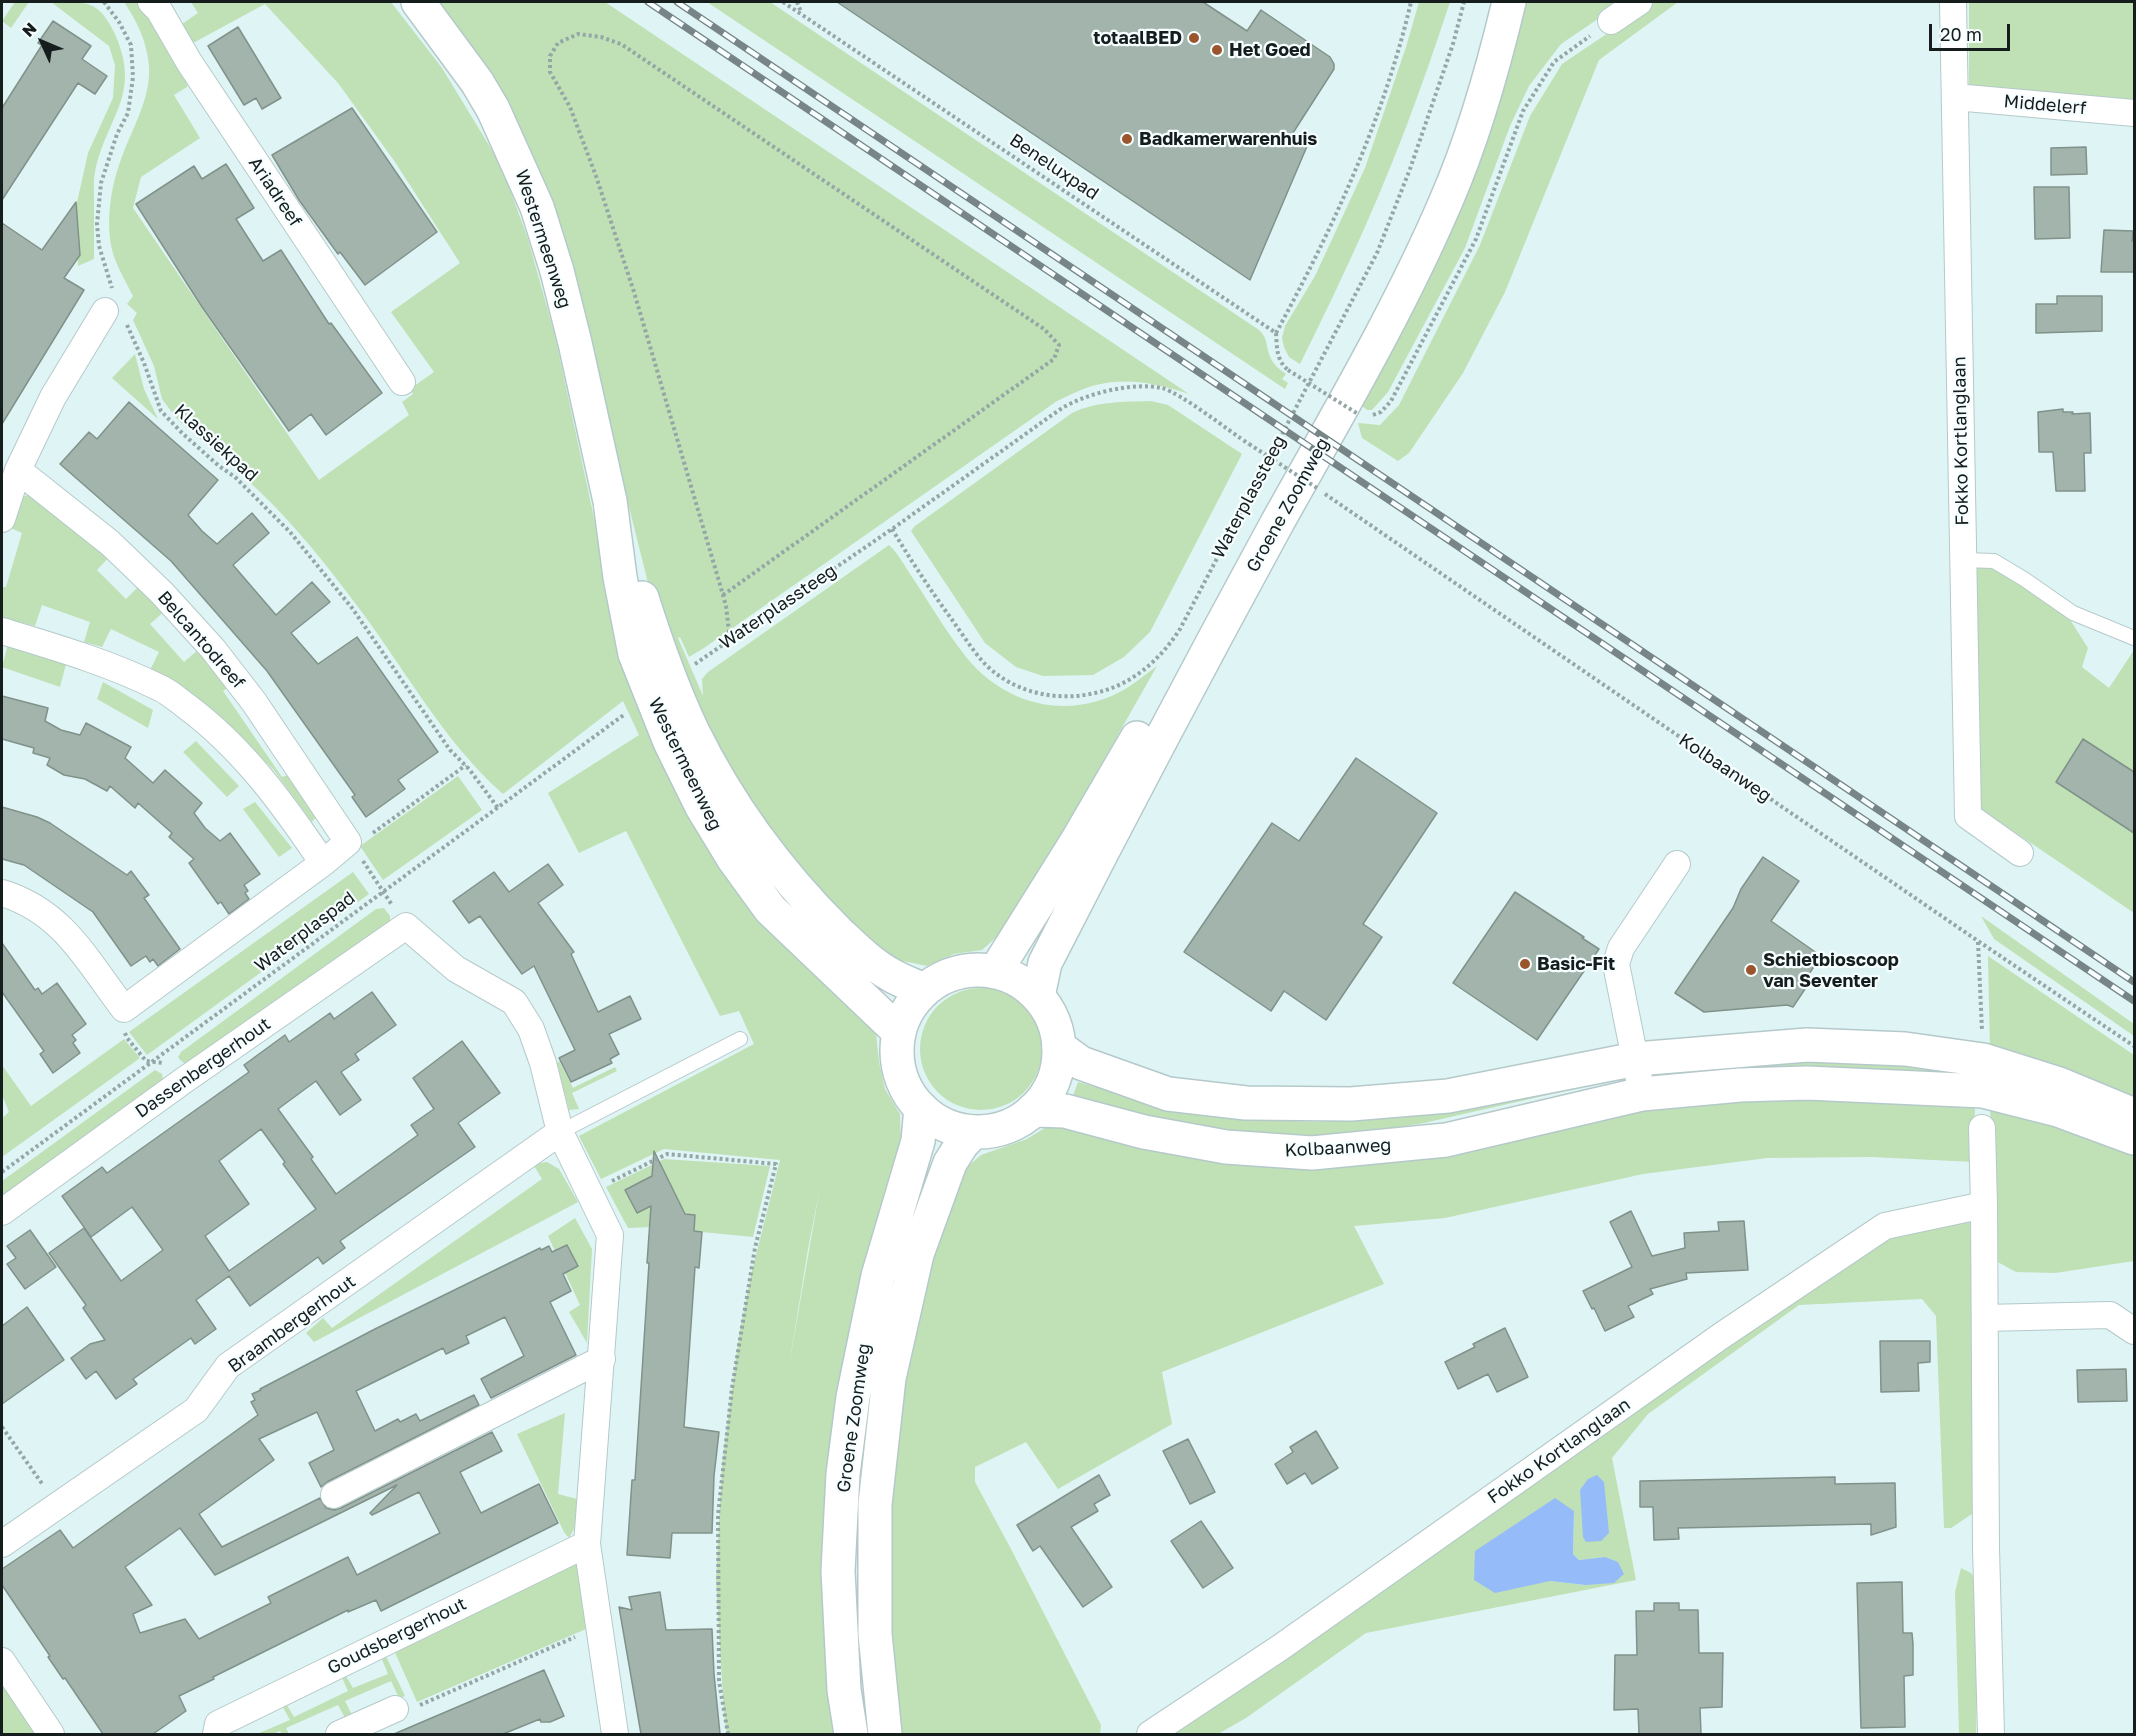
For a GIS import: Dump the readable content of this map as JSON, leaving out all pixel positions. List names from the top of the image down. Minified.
{"streets":{"street":["Middelerf","Ariadreef","Westermeenweg","Fokko Kortlanglaan","Groene Zoomweg","Belcantodreef","Kolbaanweg","Dassenbergerhout","Braambergerhout","Goudsbergerhout"],"path":["Beneluxpad","Klassiekpad","Waterplassteeg","Waterplaspad"]},"crossings":[["Middelerf","Fokko Kortlanglaan"],["Westermeenweg","Groene Zoomweg"],["Westermeenweg","Kolbaanweg"],["Klassiekpad","Waterplaspad"],["Waterplassteeg","Kolbaanweg"],["Groene Zoomweg","Kolbaanweg"]],"places":["totaalBED","Het Goed","Badkamerwarenhuis","Basic-Fit","Schietbioscoop van Seventer"],"scale_bar":"20 m","north":"top left"}
